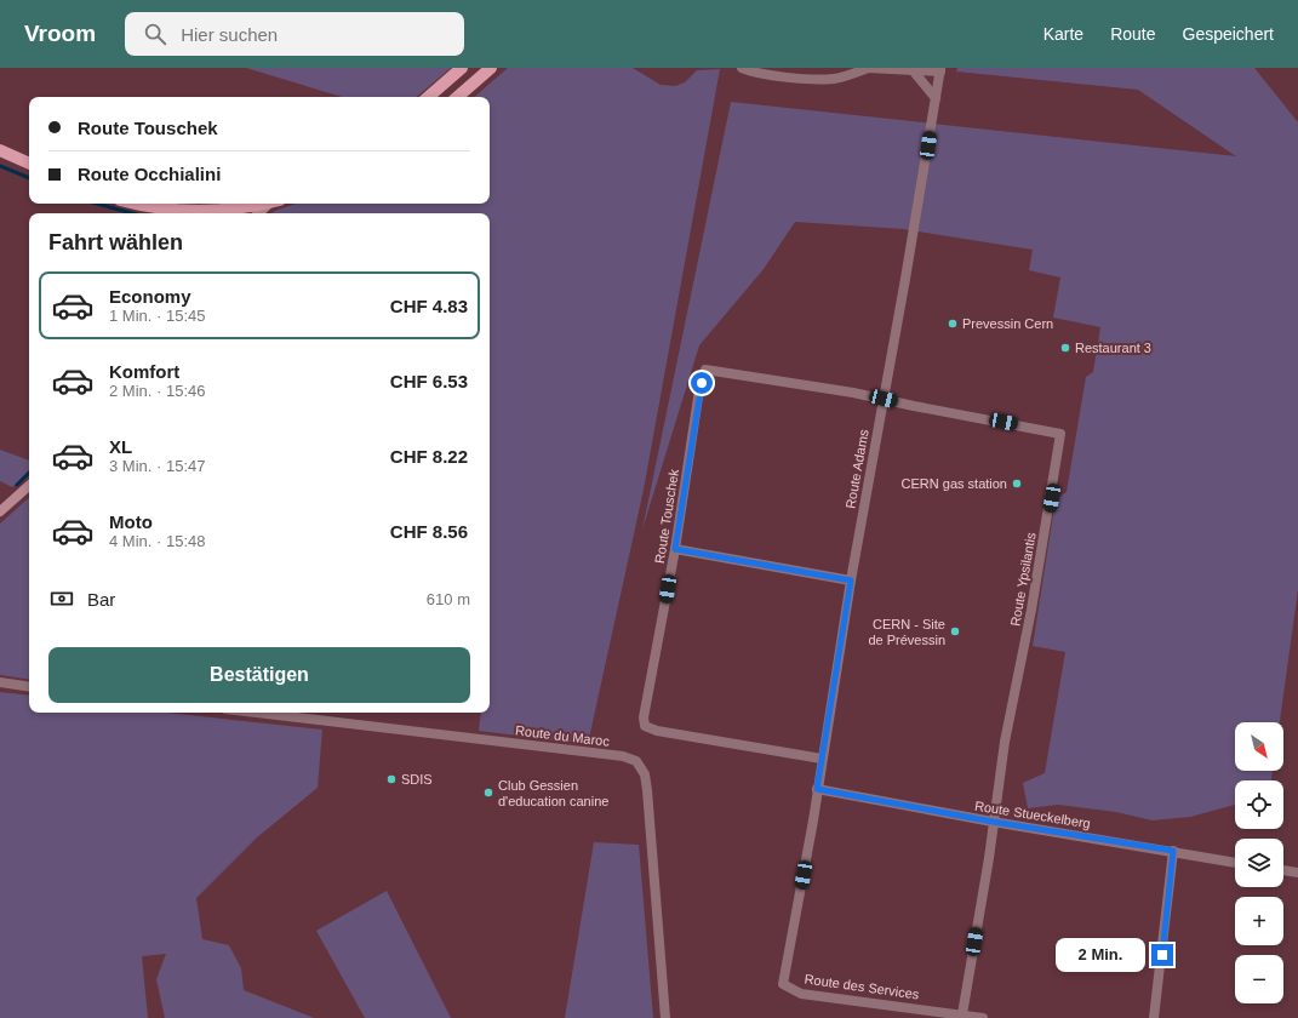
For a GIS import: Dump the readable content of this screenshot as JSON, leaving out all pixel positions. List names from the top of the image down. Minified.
{"streets":{"street":["Route Adams","Route Touschek","Route Ypsilantis","Route du Maroc","Route Stueckelberg","Route des Services"]},"crossings":[["Route Adams","Route Touschek"],["Route Adams","Route Ypsilantis"],["Route Adams","Route Stueckelberg"],["Route Adams","Route des Services"],["Route Touschek","Route Ypsilantis"],["Route Ypsilantis","Route Stueckelberg"],["Route Stueckelberg","Route des Services"]],"places":["Prevessin Cern","Restaurant 3","CERN gas station","CERN - Site de Prévessin","SDIS","Club Gessien d'education canine"],"north":"bottom right","page":{"header":"Vroom","search":"Hier suchen","nav":["Karte","Route","Gespeichert"],"banner":["Route Touschek","Route Occhialini"],"heading":"Fahrt wählen","list":[{"name":"Economy","note":"1 Min. · 15:45","value":"CHF 4.83"},{"name":"Komfort","note":"2 Min. · 15:46","value":"CHF 6.53"},{"name":"XL","note":"3 Min. · 15:47","value":"CHF 8.22"},{"name":"Moto","note":"4 Min. · 15:48","value":"CHF 8.56"}],"pay":["Bar","610 m"],"buttons":"Bestätigen","map_buttons":["+","−"],"bubble":"2 Min."}}
